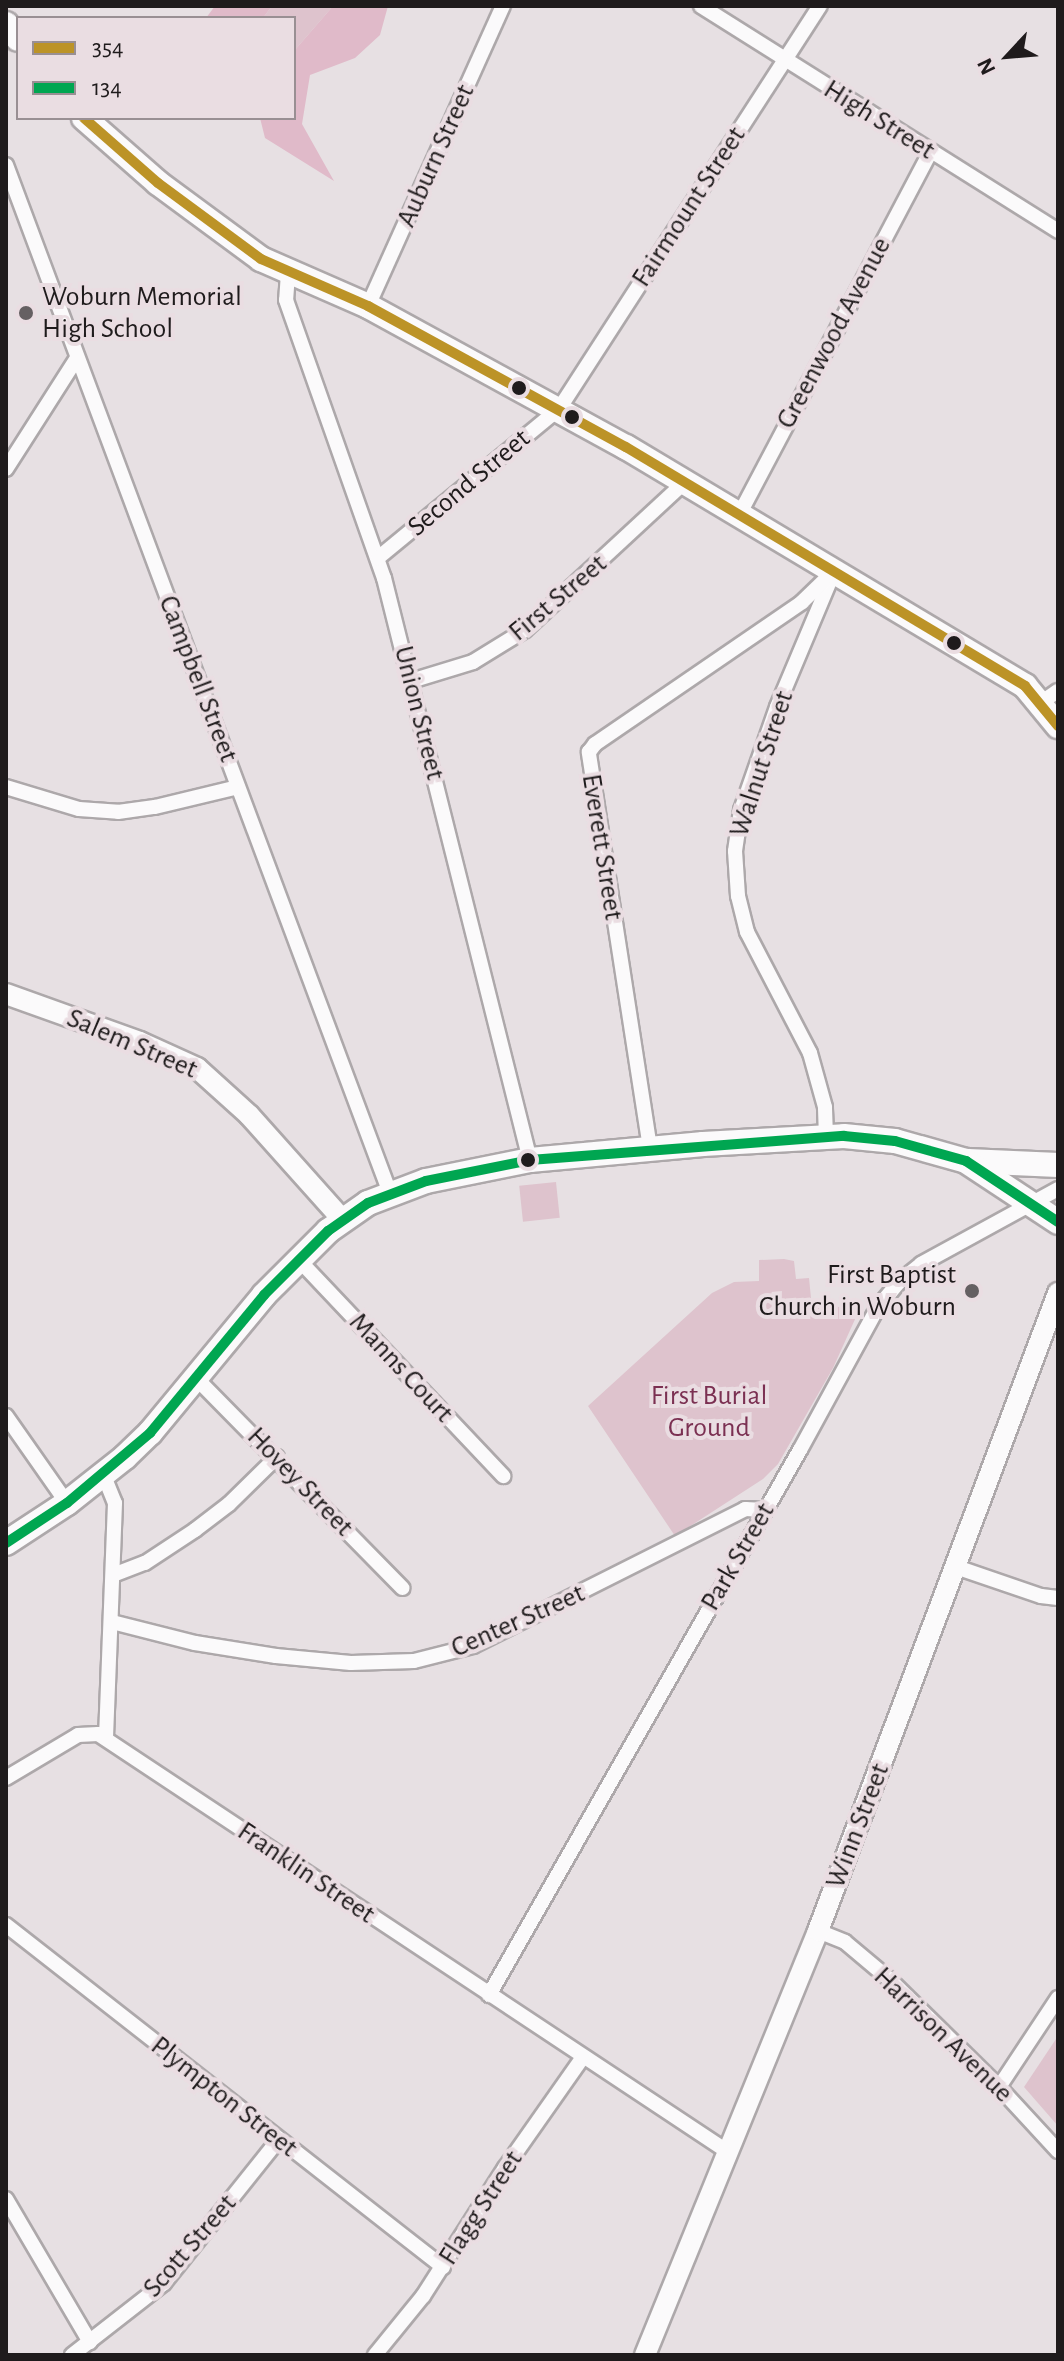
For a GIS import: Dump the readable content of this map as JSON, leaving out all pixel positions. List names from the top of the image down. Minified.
{"streets":{"main road":["Salem Street","Winn Street"],"street":["High Street","Auburn Street","Fairmount Street","Greenwood Avenue","Second Street","First Street","Campbell Street","Union Street","Walnut Street","Everett Street","Manns Court","Hovey Street","Park Street","Center Street","Franklin Street","Harrison Avenue","Plympton Street","Flagg Street","Scott Street"]},"crossings":[["High Street","Fairmount Street"],["High Street","Greenwood Avenue"],["Fairmount Street","Second Street"],["Second Street","Union Street"],["First Street","Union Street"],["Walnut Street","Everett Street"],["Park Street","Center Street"],["Park Street","Franklin Street"],["Winn Street","Franklin Street"],["Winn Street","Harrison Avenue"],["Franklin Street","Flagg Street"],["Plympton Street","Flagg Street"],["Plympton Street","Scott Street"]],"parks":["First Burial Ground"],"places":["Woburn Memorial High School","First Baptist Church in Woburn"],"lines":["transit line 354","transit line 134"],"legend":["354","134"],"north":"bottom left"}
